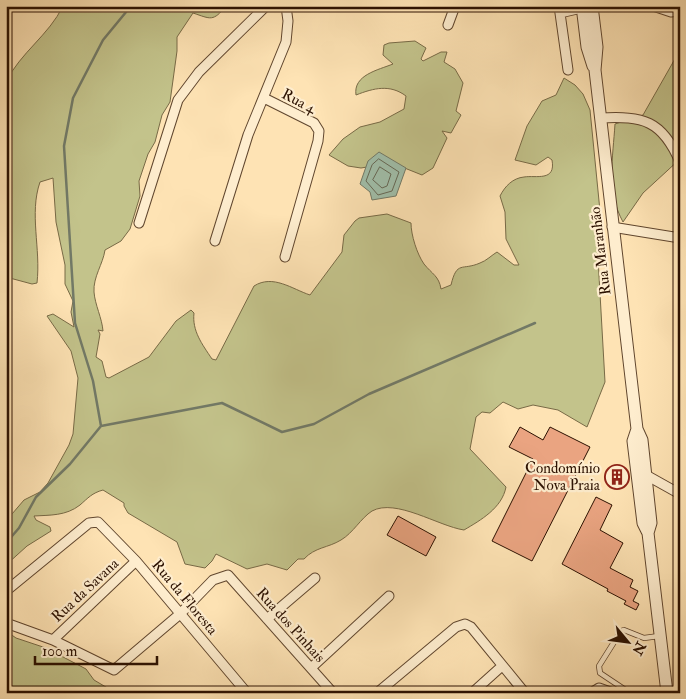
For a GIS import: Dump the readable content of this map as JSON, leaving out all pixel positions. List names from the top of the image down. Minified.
{"streets":{"street":["Rua 4","Rua Maranhão","Rua da Savana","Rua da Floresta","Rua dos Pinhais"]},"crossings":[["Rua da Savana","Rua da Floresta"],["Rua da Floresta","Rua dos Pinhais"]],"places":{"building":["Condomínio Nova Praia"]},"scale_bar":"100 m","north":"bottom right"}
